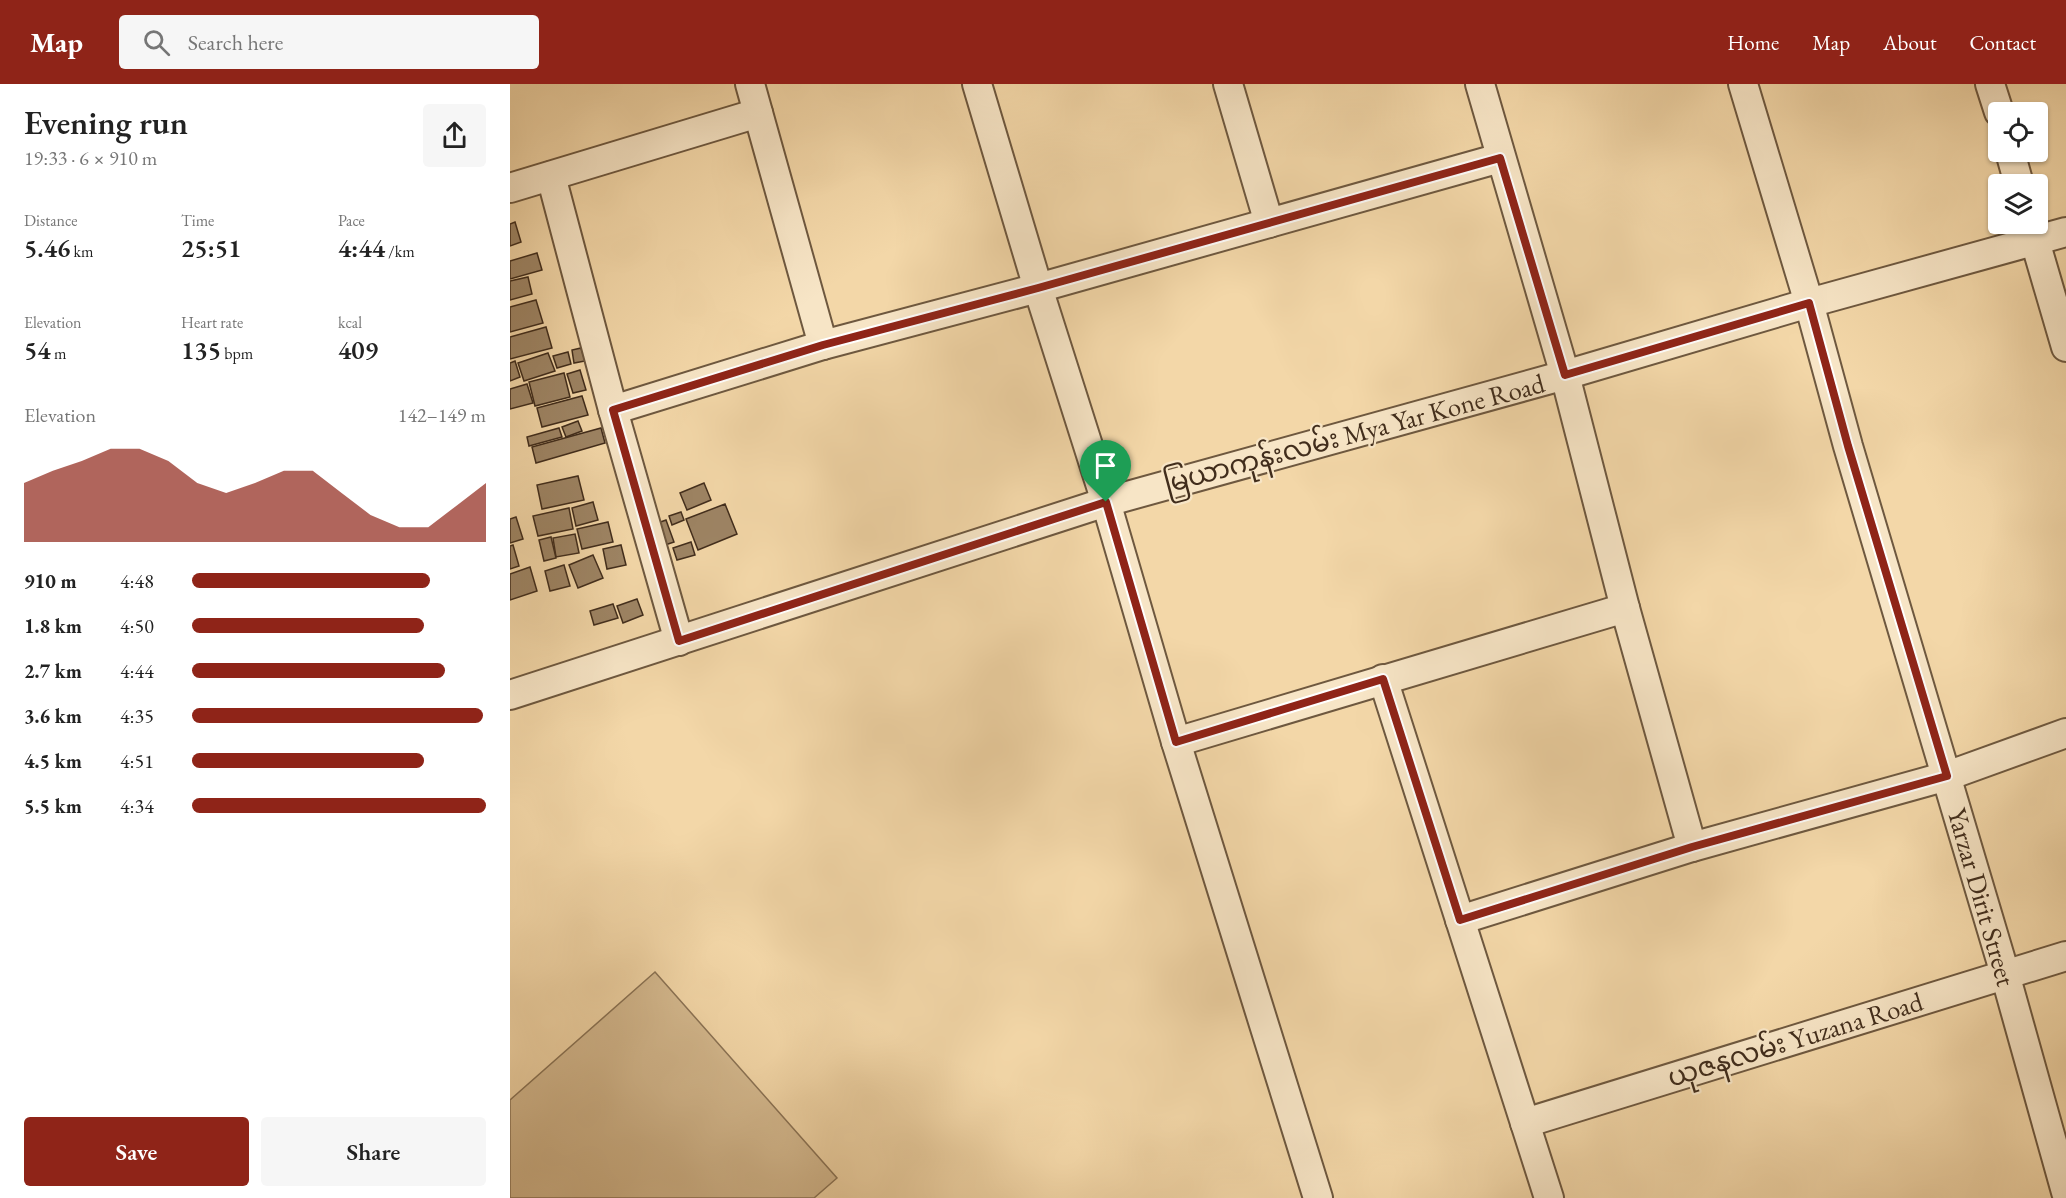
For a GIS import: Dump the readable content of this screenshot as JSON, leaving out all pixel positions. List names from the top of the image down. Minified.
{"streets":{"street":["မြယာကုန်းလမ်း Mya Yar Kone Road","Yarzar Dirit Street","ယုဇနလမ်း Yuzana Road"]},"crossings":[["မြယာကုန်းလမ်း Mya Yar Kone Road","Yarzar Dirit Street"],["Yarzar Dirit Street","ယုဇနလမ်း Yuzana Road"]],"page":{"header":"Map","search":"Search here","nav":["Home","Map","About","Contact"],"heading":["Evening run","19:33 · 6 × 910 m"],"stats":[["Distance","5.46 km"],["Time","25:51"],["Pace","4:44 /km"],["Elevation","54 m"],["Heart rate","135 bpm"],["kcal","409"]],"chart":["Elevation","142–149 m"],"list":[{"name":"910 m","note":"4:48"},{"name":"1.8 km","note":"4:50"},{"name":"2.7 km","note":"4:44"},{"name":"3.6 km","note":"4:35"},{"name":"4.5 km","note":"4:51"},{"name":"5.5 km","note":"4:34"}],"buttons":["Save","Share"]}}
